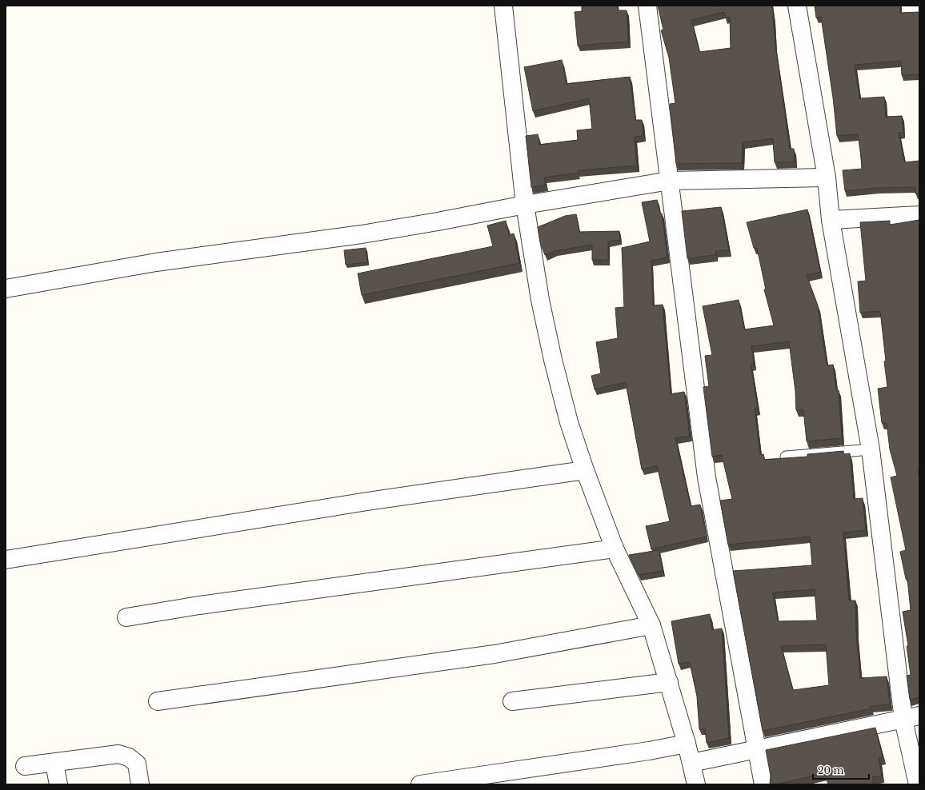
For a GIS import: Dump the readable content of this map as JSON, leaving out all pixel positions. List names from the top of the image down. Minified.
{"scale_bar":"20 m"}
